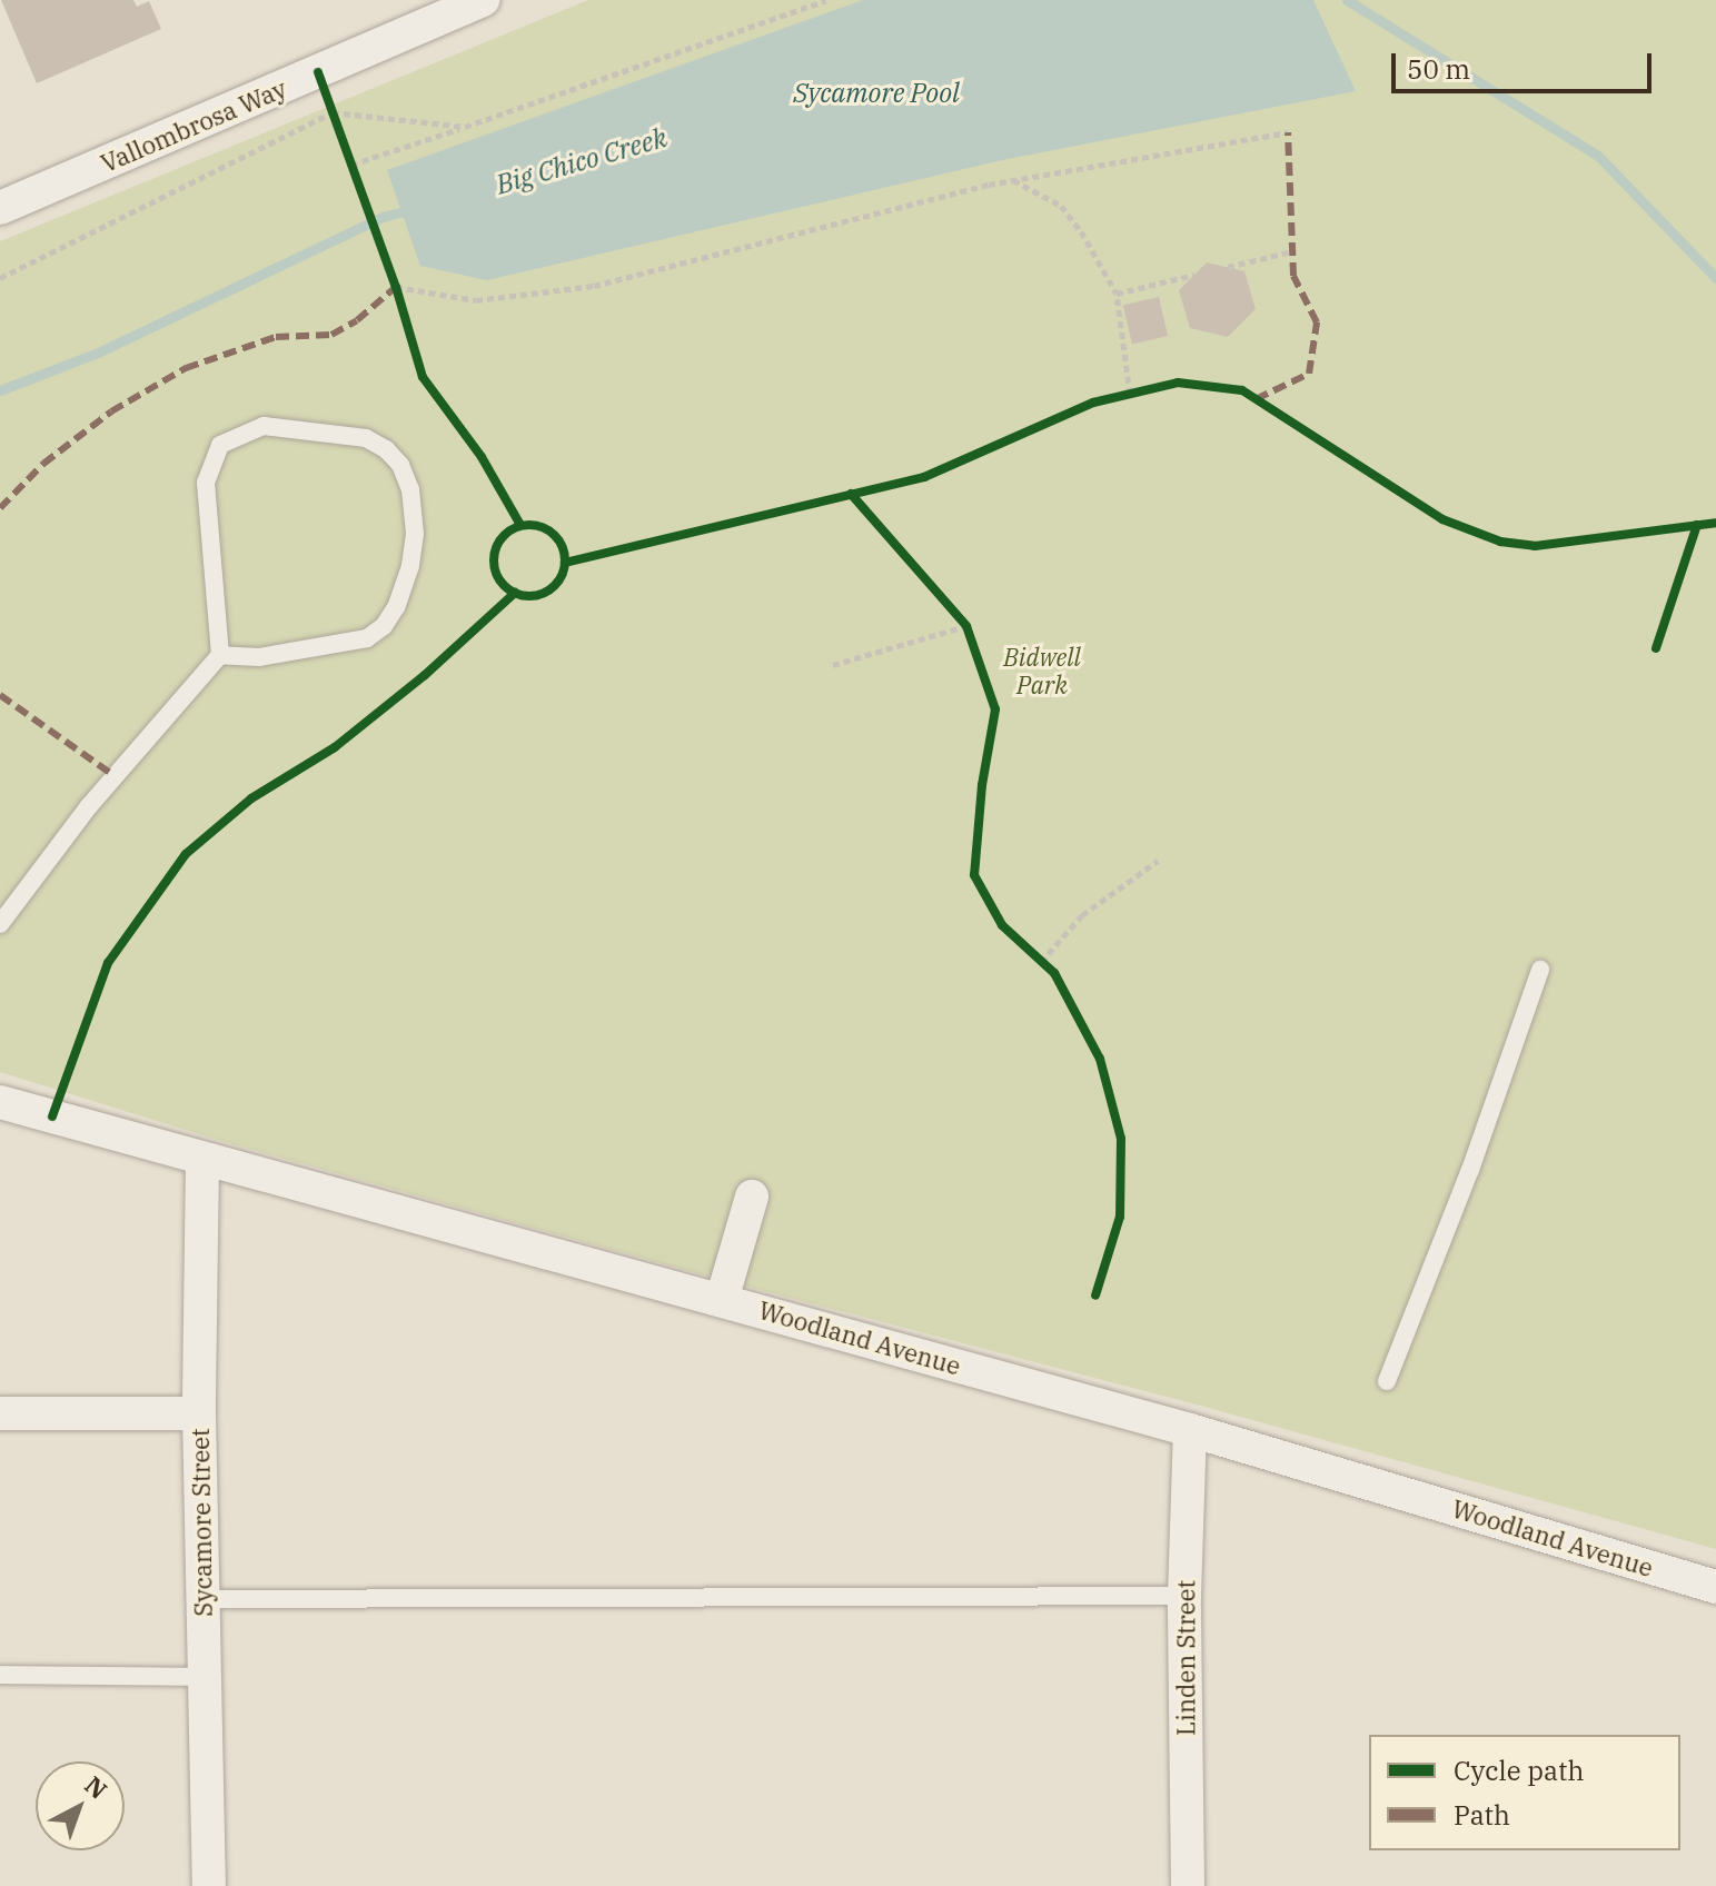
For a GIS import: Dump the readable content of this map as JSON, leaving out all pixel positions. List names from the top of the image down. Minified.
{"streets":{"street":["Vallombrosa Way","Woodland Avenue","Sycamore Street","Linden Street"]},"crossings":[["Woodland Avenue","Sycamore Street"],["Woodland Avenue","Linden Street"]],"water":["Sycamore Pool","Big Chico Creek"],"parks":["Bidwell Park"],"legend":["Cycle path","Path"],"scale_bar":"50 m","north":"top right"}
